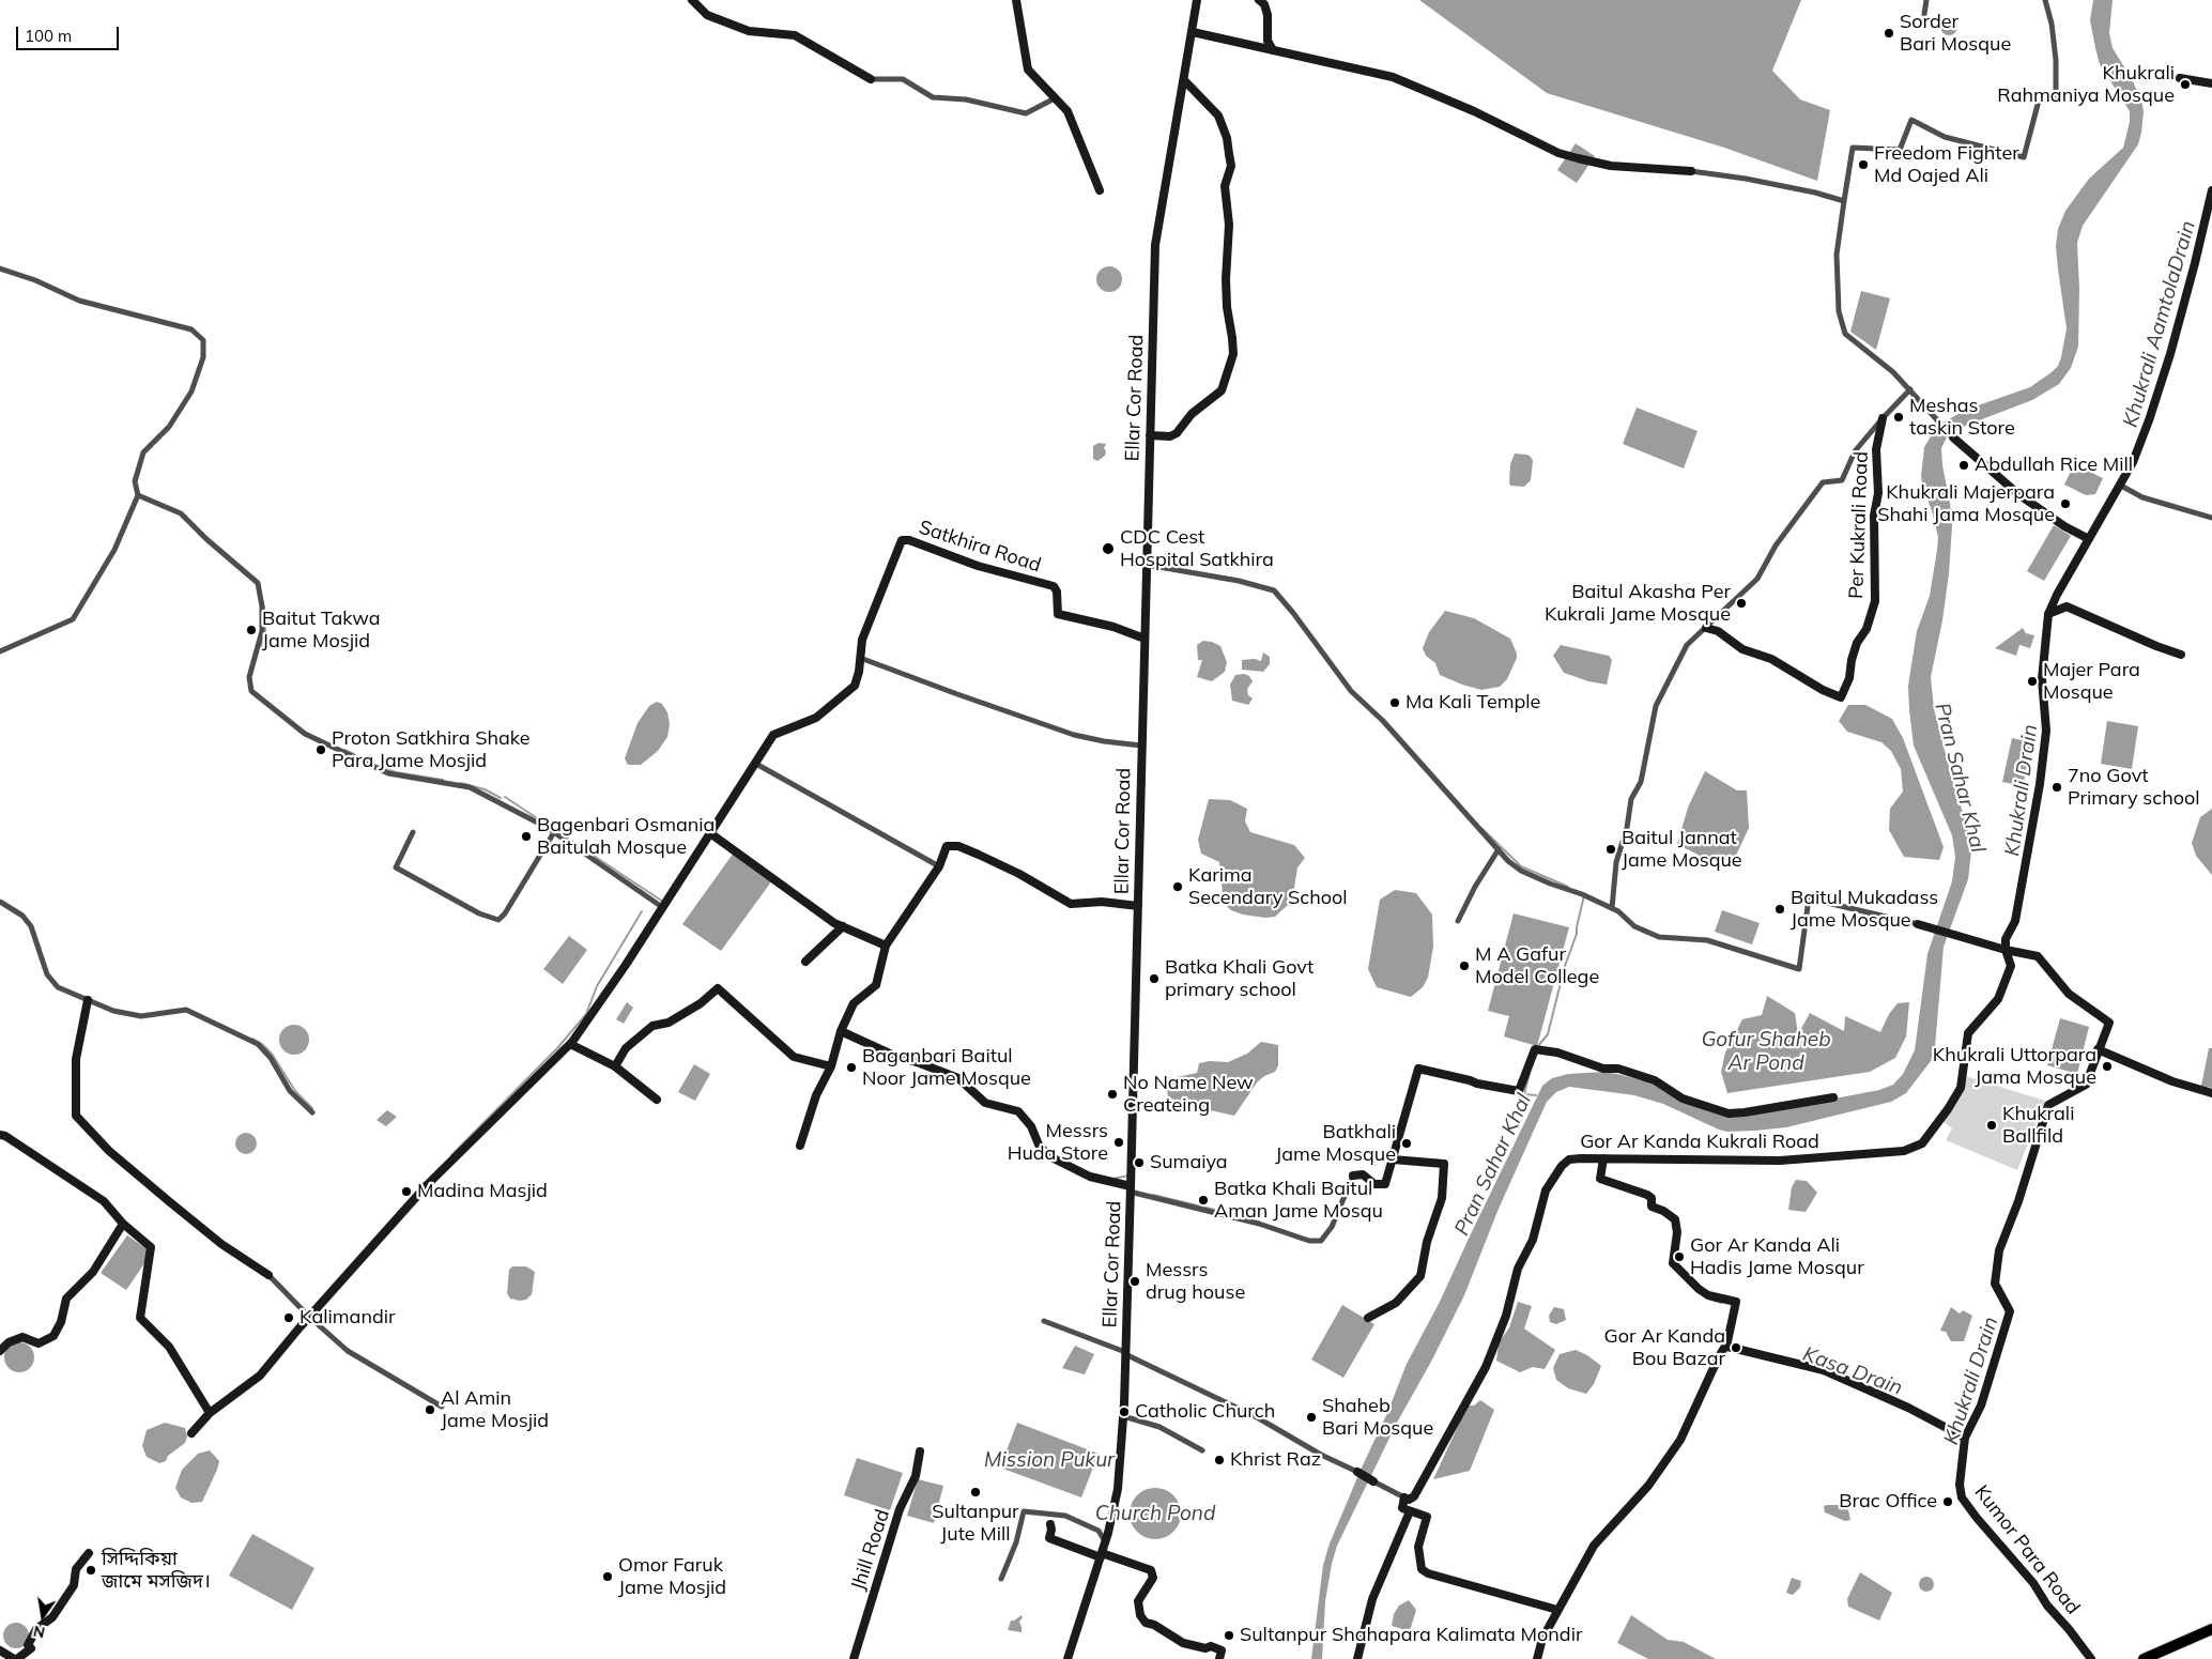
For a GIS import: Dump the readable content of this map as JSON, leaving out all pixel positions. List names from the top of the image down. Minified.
{"streets":{"street":["Ellar Cor Road","Per Kukrali Road","Satkhira Road","Gor Ar Kanda Kukrali Road","Jhill Road","Kumor Para Road"]},"crossings":[["Ellar Cor Road","Satkhira Road"]],"water":["Khukrali AamtolaDrain","Pran Sahar Khal","Khukrali Drain","Gofur Shaheb Ar Pond","Kasa Drain","Mission Pukur","Church Pond"],"places":["Sorder Bari Mosque","Khukrali Rahmaniya Mosque","Freedom Fighter Md Oajed Ali","Meshas taskin Store","Abdullah Rice Mill","Khukrali Majerpara Shahi Jama Mosque","CDC Cest Hospital Satkhira","Baitul Akasha Per Kukrali Jame Mosque","Baitut Takwa Jame Mosjid","Majer Para Mosque","Ma Kali Temple","Proton Satkhira Shake Para Jame Mosjid","7no Govt Primary school","Bagenbari Osmania Baitulah Mosque","Baitul Jannat Jame Mosque","Karima Secendary School","Baitul Mukadass Jame Mosque","M A Gafur Model College","Batka Khali Govt primary school","Khukrali Uttorpara Jama Mosque","Baganbari Baitul Noor Jame Mosque","No Name New Createing","Khukrali Ballfild","Messrs Huda Store","Batkhali Jame Mosque","Sumaiya","Madina Masjid","Batka Khali Baitul Aman Jame Mosqu","Gor Ar Kanda Ali Hadis Jame Mosqur","Messrs drug house","Kalimandir","Gor Ar Kanda Bou Bazar","Al Amin Jame Mosjid","Catholic Church","Shaheb Bari Mosque","Khrist Raz","Sultanpur Jute Mill","Brac Office","সিদ্দিকিয়া জামে মসজিদ।","Omor Faruk Jame Mosjid","Sultanpur Shahapara Kalimata Mondir"],"scale_bar":"100 m","north":"bottom"}
